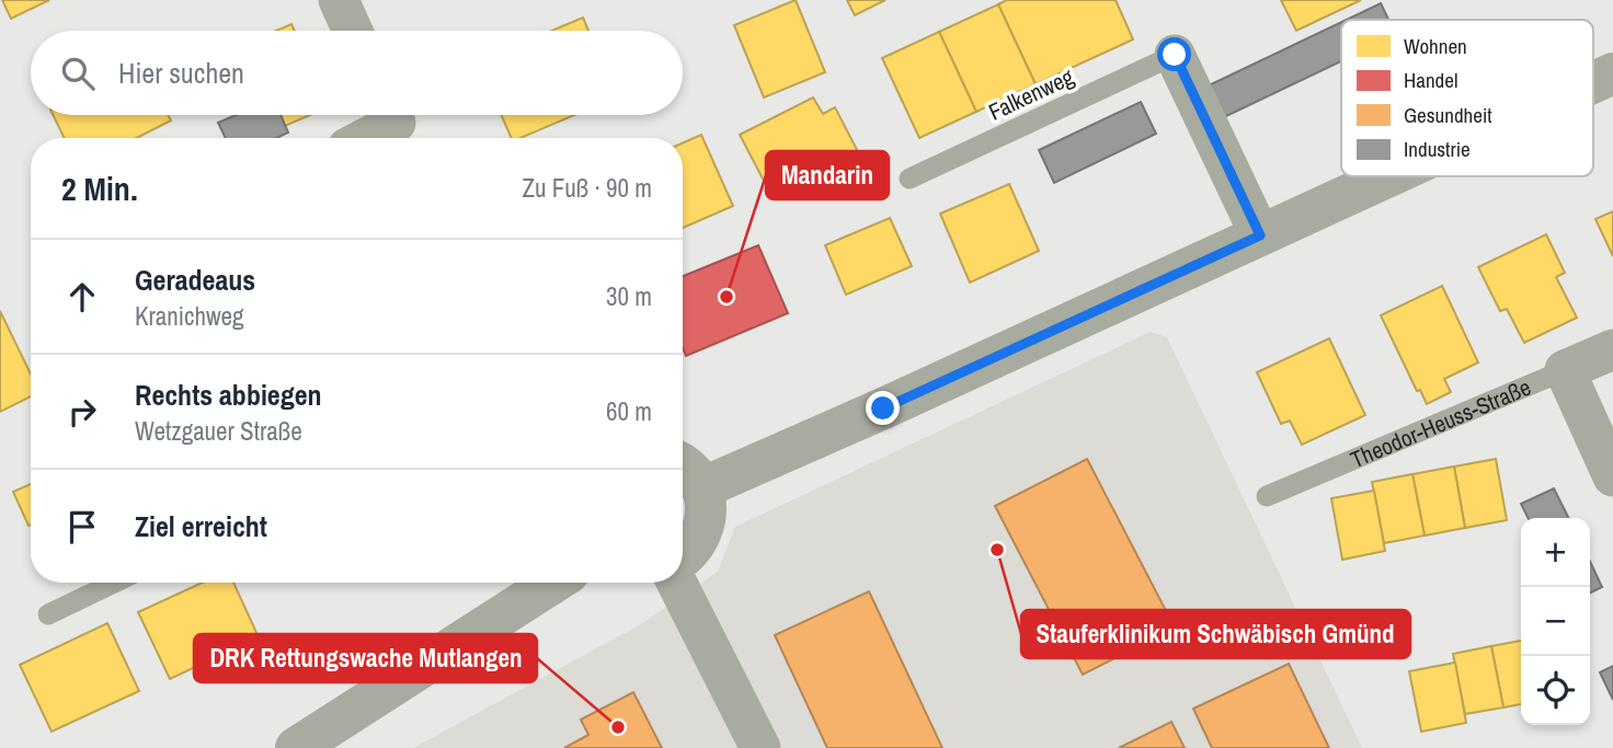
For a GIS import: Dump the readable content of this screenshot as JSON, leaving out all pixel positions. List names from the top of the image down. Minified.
{"streets":{"street":["Theodor-Heuss-Straße"],"lane":["Falkenweg"]},"places":["Mandarin","Stauferklinikum Schwäbisch Gmünd","DRK Rettungswache Mutlangen"],"legend":["Wohnen","Handel","Gesundheit","Industrie"],"page":{"search":"Hier suchen","heading":["2 Min.","Zu Fuß · 90 m"],"list":[["Geradeaus","Kranichweg","30 m"],["Rechts abbiegen","Wetzgauer Straße","60 m"],"Ziel erreicht"],"map_buttons":["+","−"]}}
